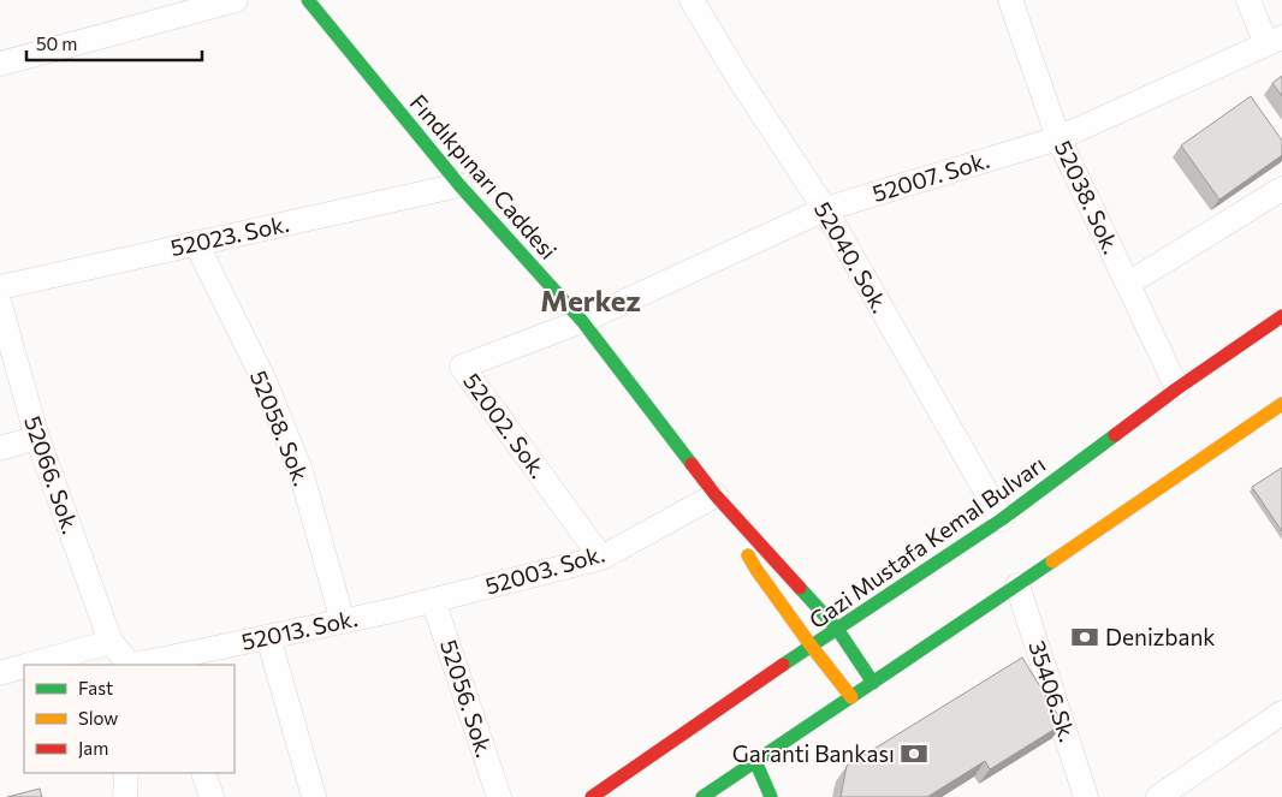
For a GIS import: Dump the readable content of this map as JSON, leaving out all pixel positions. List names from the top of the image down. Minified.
{"streets":{"main road":["Fındıkpınarı Caddesi","Gazi Mustafa Kemal Bulvarı"],"street":["52007. Sok.","52038. Sok.","52023. Sok.","52040. Sok.","52002. Sok.","52058. Sok.","52066. Sok.","52003. Sok.","52013. Sok.","35406.Sk.","52056. Sok."]},"crossings":[["Fındıkpınarı Caddesi","52007. Sok."],["Fındıkpınarı Caddesi","52023. Sok."],["Fındıkpınarı Caddesi","52002. Sok."],["Fındıkpınarı Caddesi","Gazi Mustafa Kemal Bulvarı"],["Fındıkpınarı Caddesi","52003. Sok."],["52007. Sok.","52038. Sok."],["52007. Sok.","52040. Sok."],["52007. Sok.","52002. Sok."],["52038. Sok.","Gazi Mustafa Kemal Bulvarı"],["52023. Sok.","52058. Sok."],["52040. Sok.","Gazi Mustafa Kemal Bulvarı"],["52002. Sok.","52003. Sok."],["52058. Sok.","52013. Sok."],["52003. Sok.","52013. Sok."],["52003. Sok.","52056. Sok."],["52013. Sok.","52056. Sok."]],"districts":["Merkez"],"places":{"bank":["Denizbank","Garanti Bankası"]},"legend":["Fast","Slow","Jam"],"scale_bar":"50 m"}
